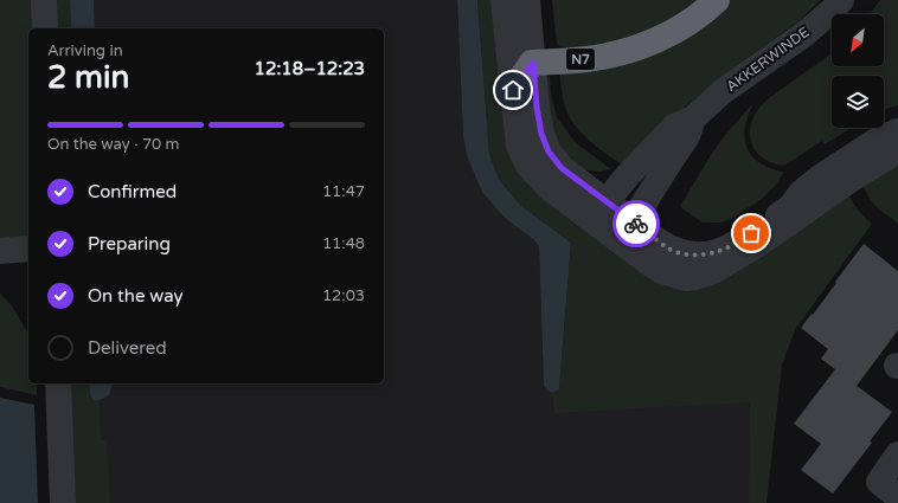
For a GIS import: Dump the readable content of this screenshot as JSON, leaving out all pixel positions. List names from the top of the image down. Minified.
{"streets":{"highway":["N7"],"street":["AKKERWINDE"]},"north":"bottom left","page":{"heading":["2 min","Arriving in","12:18–12:23"],"bar":"On the way · 70 m","list":[["Confirmed","11:47"],["Preparing","11:48"],["On the way","12:03"],"Delivered"]}}
